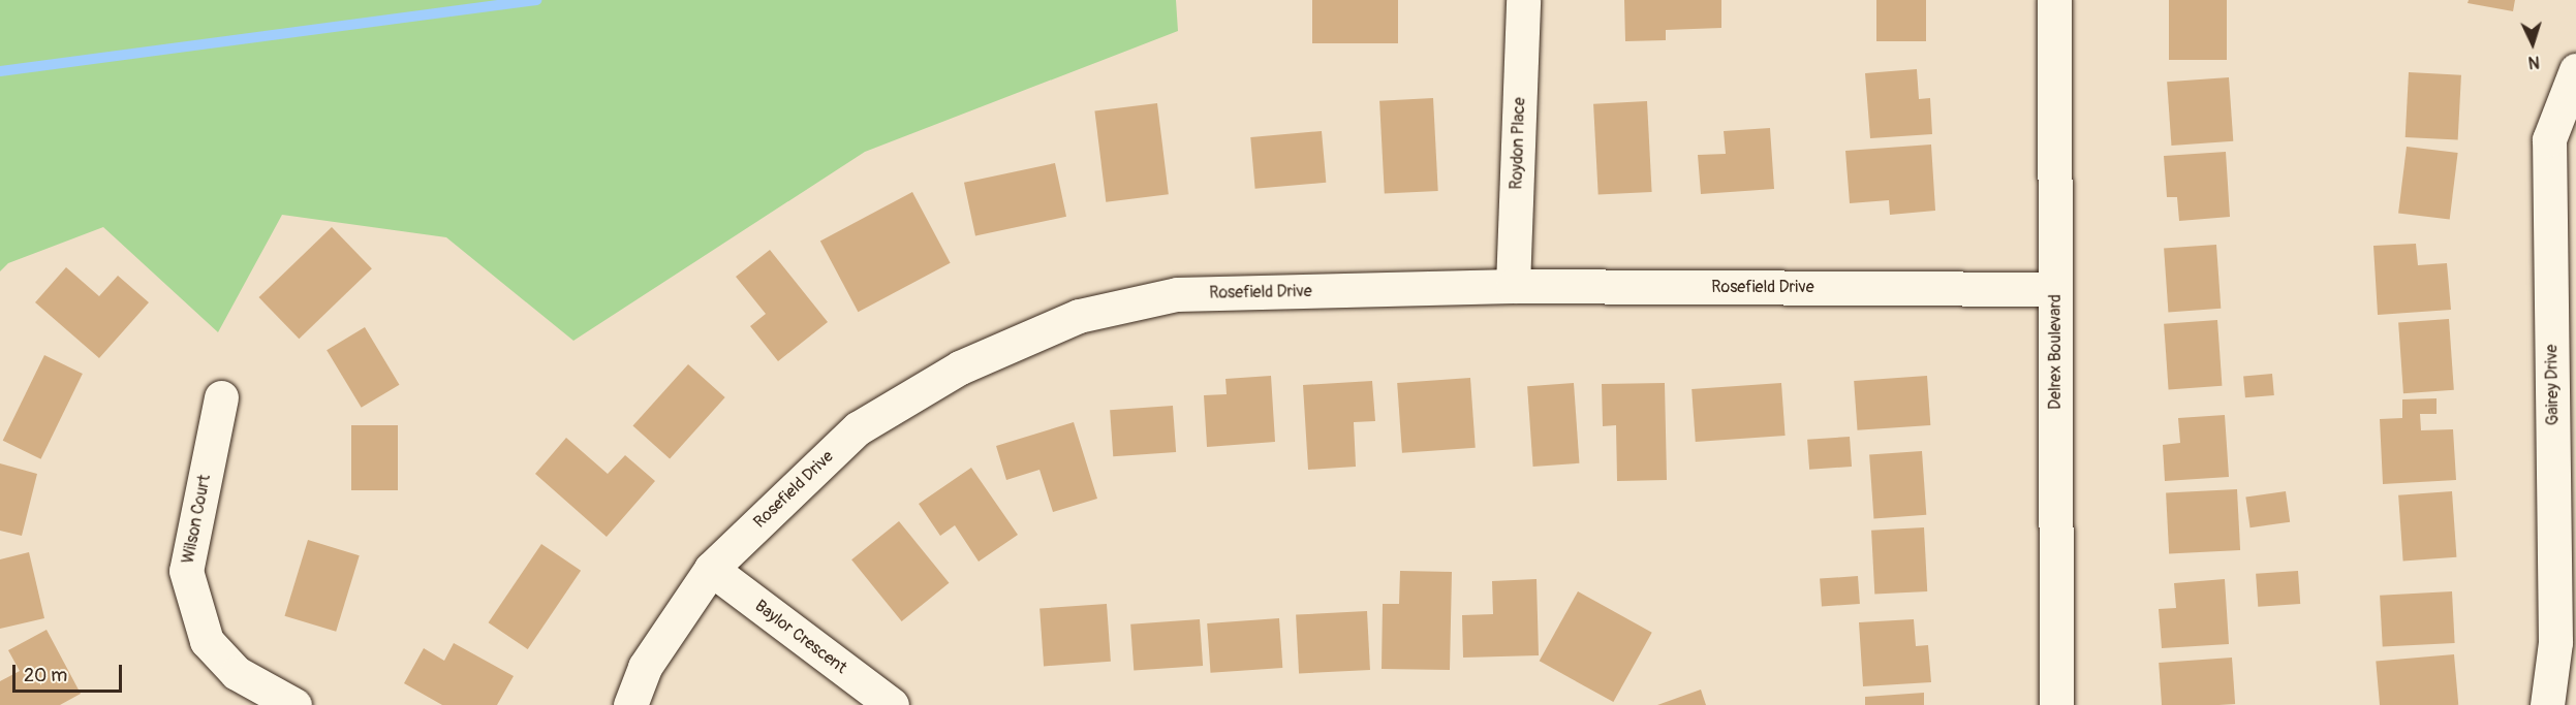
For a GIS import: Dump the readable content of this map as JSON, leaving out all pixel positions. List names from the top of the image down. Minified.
{"streets":{"street":["Roydon Place","Rosefield Drive","Delrex Boulevard","Gairey Drive","Wilson Court","Baylor Crescent"]},"crossings":[["Roydon Place","Rosefield Drive"],["Rosefield Drive","Delrex Boulevard"],["Rosefield Drive","Baylor Crescent"]],"scale_bar":"20 m","north":"bottom"}
